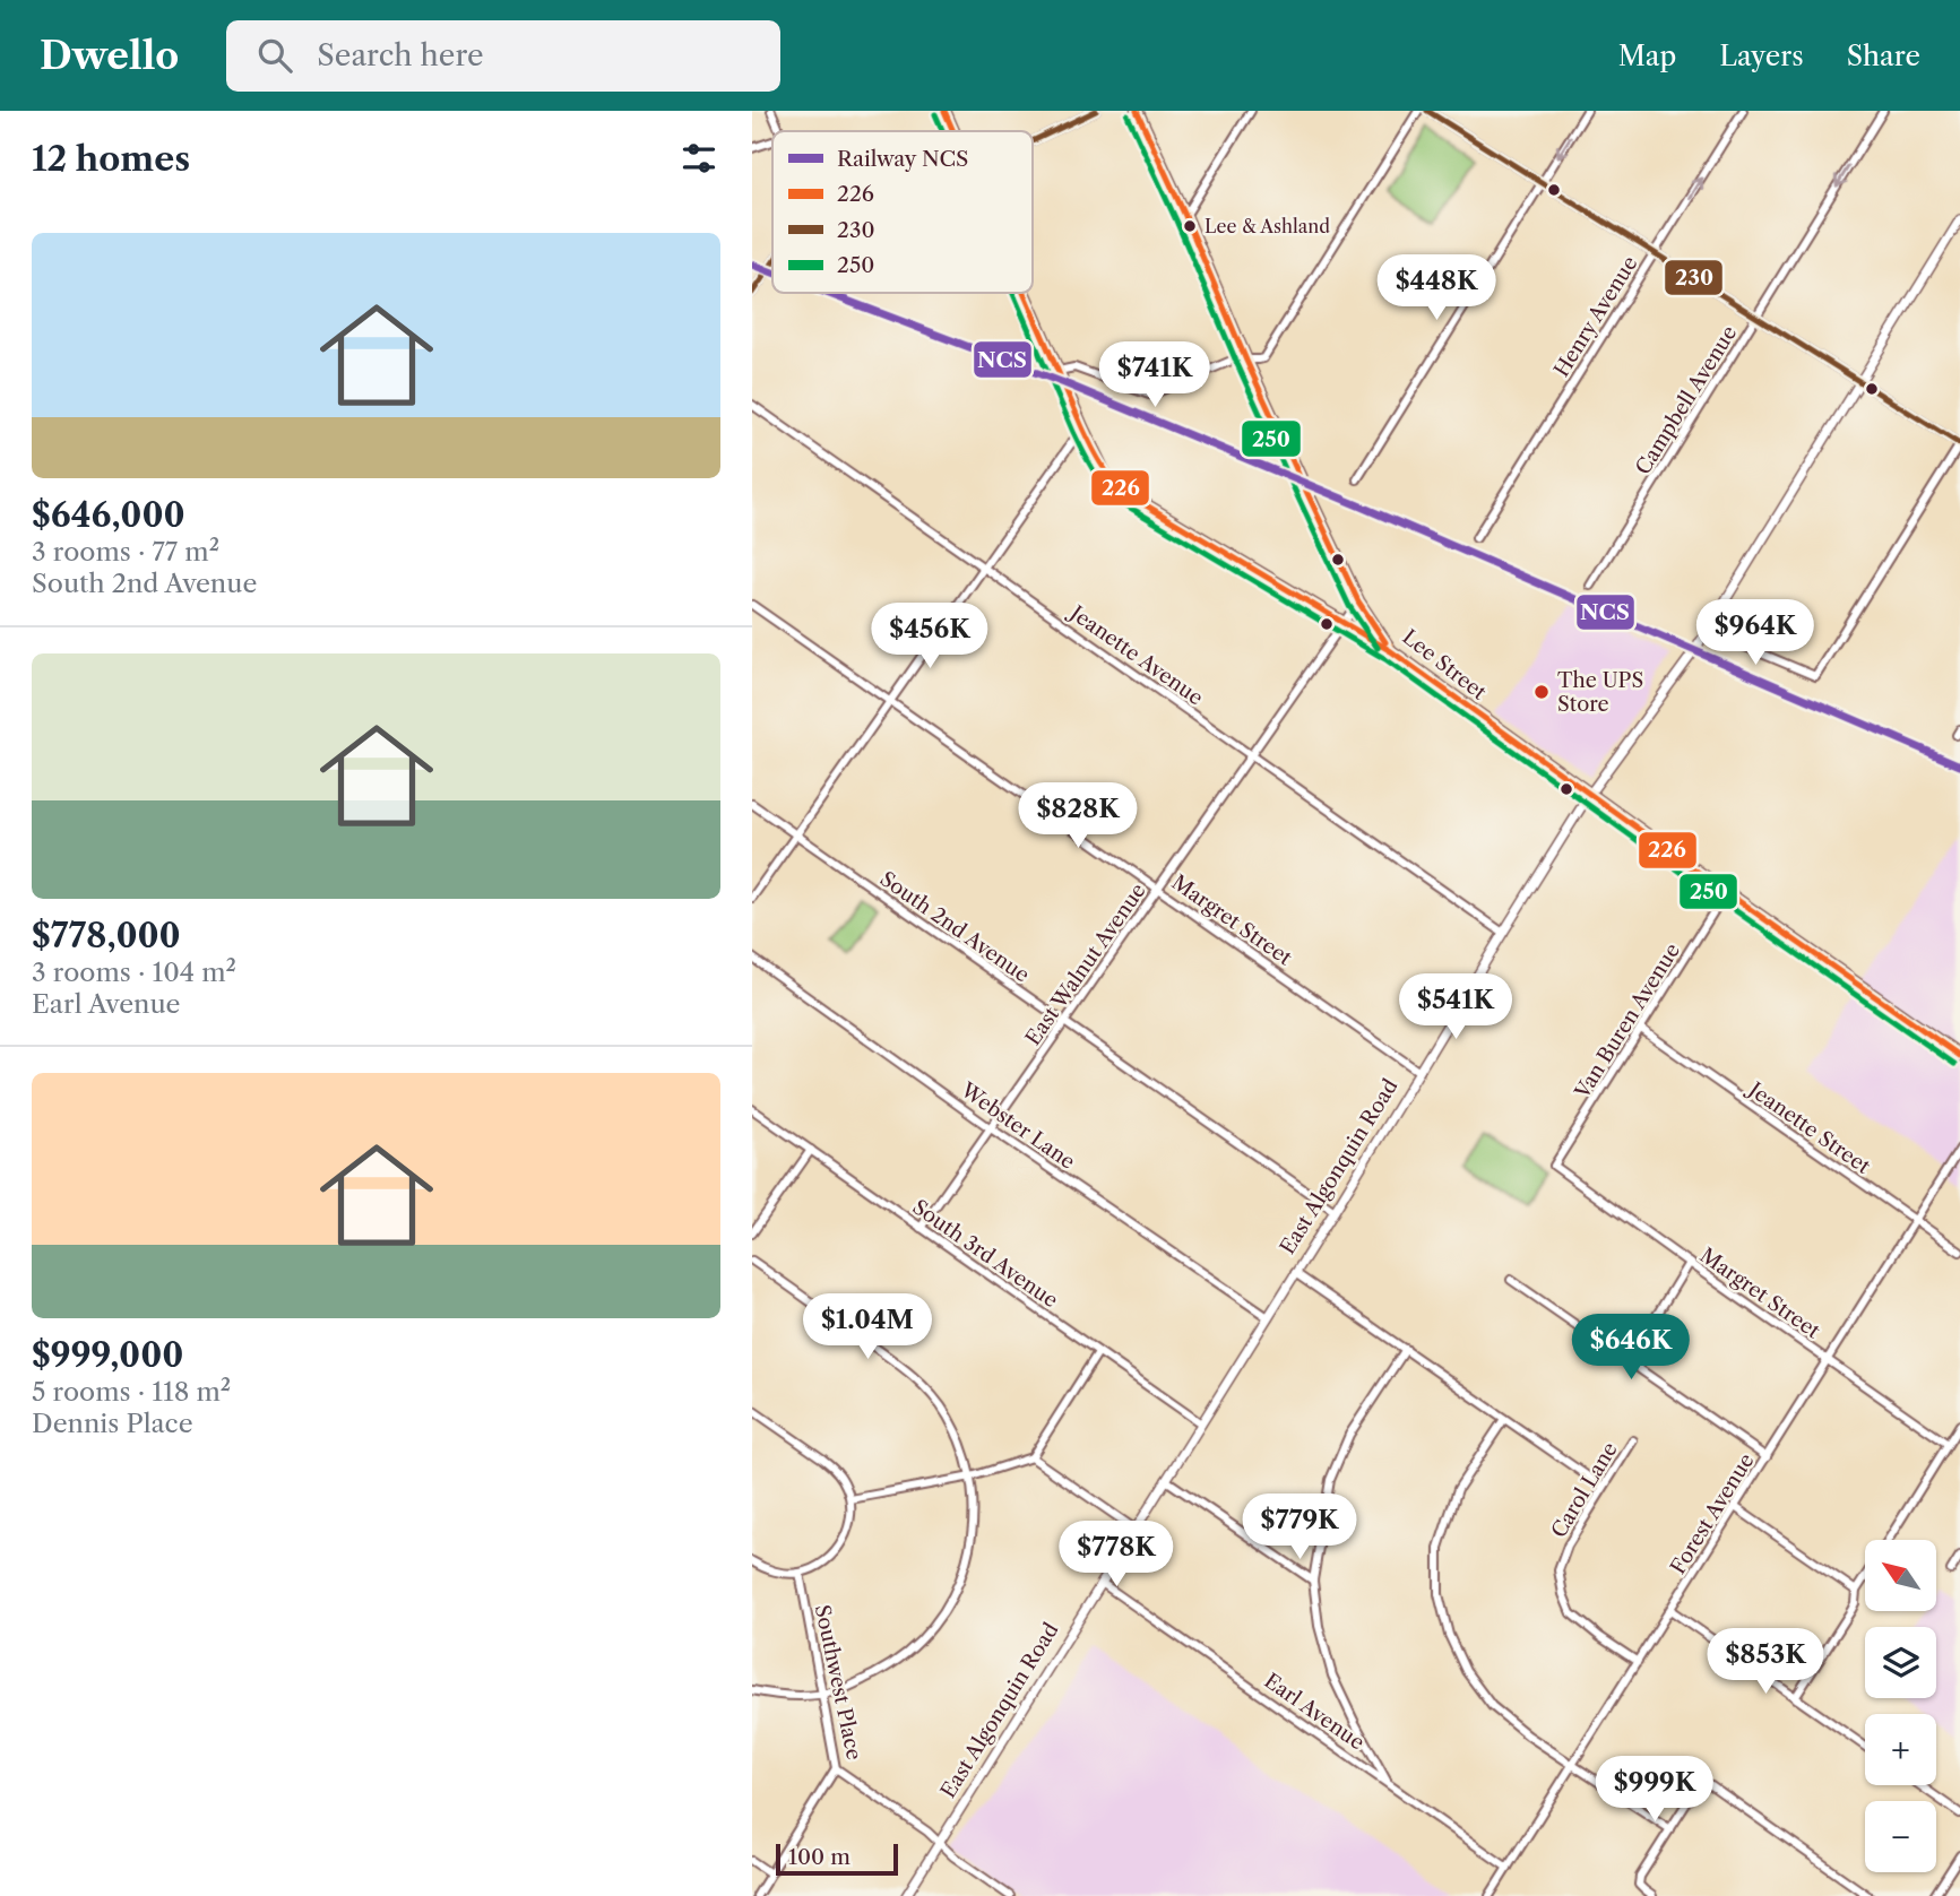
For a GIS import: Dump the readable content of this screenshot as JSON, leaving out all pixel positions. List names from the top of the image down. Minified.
{"streets":{"main road":["Lee Street"],"street":["Henry Avenue","Campbell Avenue","Jeanette Avenue","Margret Street","South 2nd Avenue","East Walnut Avenue","Van Buren Avenue","Webster Lane","Jeanette Street","East Algonquin Road","South 3rd Avenue","Carol Lane","Forest Avenue","Southwest Place","Earl Avenue"]},"crossings":[["Jeanette Avenue","East Walnut Avenue"],["Jeanette Avenue","East Algonquin Road"],["Lee Street","East Walnut Avenue"],["Lee Street","Van Buren Avenue"],["Lee Street","East Algonquin Road"],["Margret Street","East Walnut Avenue"],["Margret Street","Van Buren Avenue"],["Margret Street","East Algonquin Road"],["Margret Street","Forest Avenue"],["South 2nd Avenue","East Walnut Avenue"],["South 2nd Avenue","East Algonquin Road"],["East Walnut Avenue","Webster Lane"],["East Walnut Avenue","South 3rd Avenue"],["Van Buren Avenue","Jeanette Street"],["Webster Lane","East Algonquin Road"],["Jeanette Street","Forest Avenue"],["East Algonquin Road","South 3rd Avenue"],["East Algonquin Road","Southwest Place"],["East Algonquin Road","Earl Avenue"],["Carol Lane","Forest Avenue"],["Forest Avenue","Earl Avenue"]],"one_way":["Campbell Avenue"],"places":["Lee & Ashland","The UPS Store"],"lines":["transit line 226","transit line 230","transit line 250","rail line NCS"],"legend":["Railway NCS","226","230","250"],"scale_bar":"100 m","north":"top left","page":{"header":"Dwello","search":"Search here","nav":["Map","Layers","Share"],"heading":"12 homes","list":[{"name":"$646,000","note":"3 rooms · 77 m² · South 2nd Avenue"},{"name":"$778,000","note":"3 rooms · 104 m² · Earl Avenue"},{"name":"$999,000","note":"5 rooms · 118 m² · Dennis Place"}],"price":["$448K","$741K","$964K","$456K","$828K","$541K","$1.04M","$646K","$779K","$778K","$853K","$999K"],"map_buttons":["+","−"],"scale":"100 m"}}
